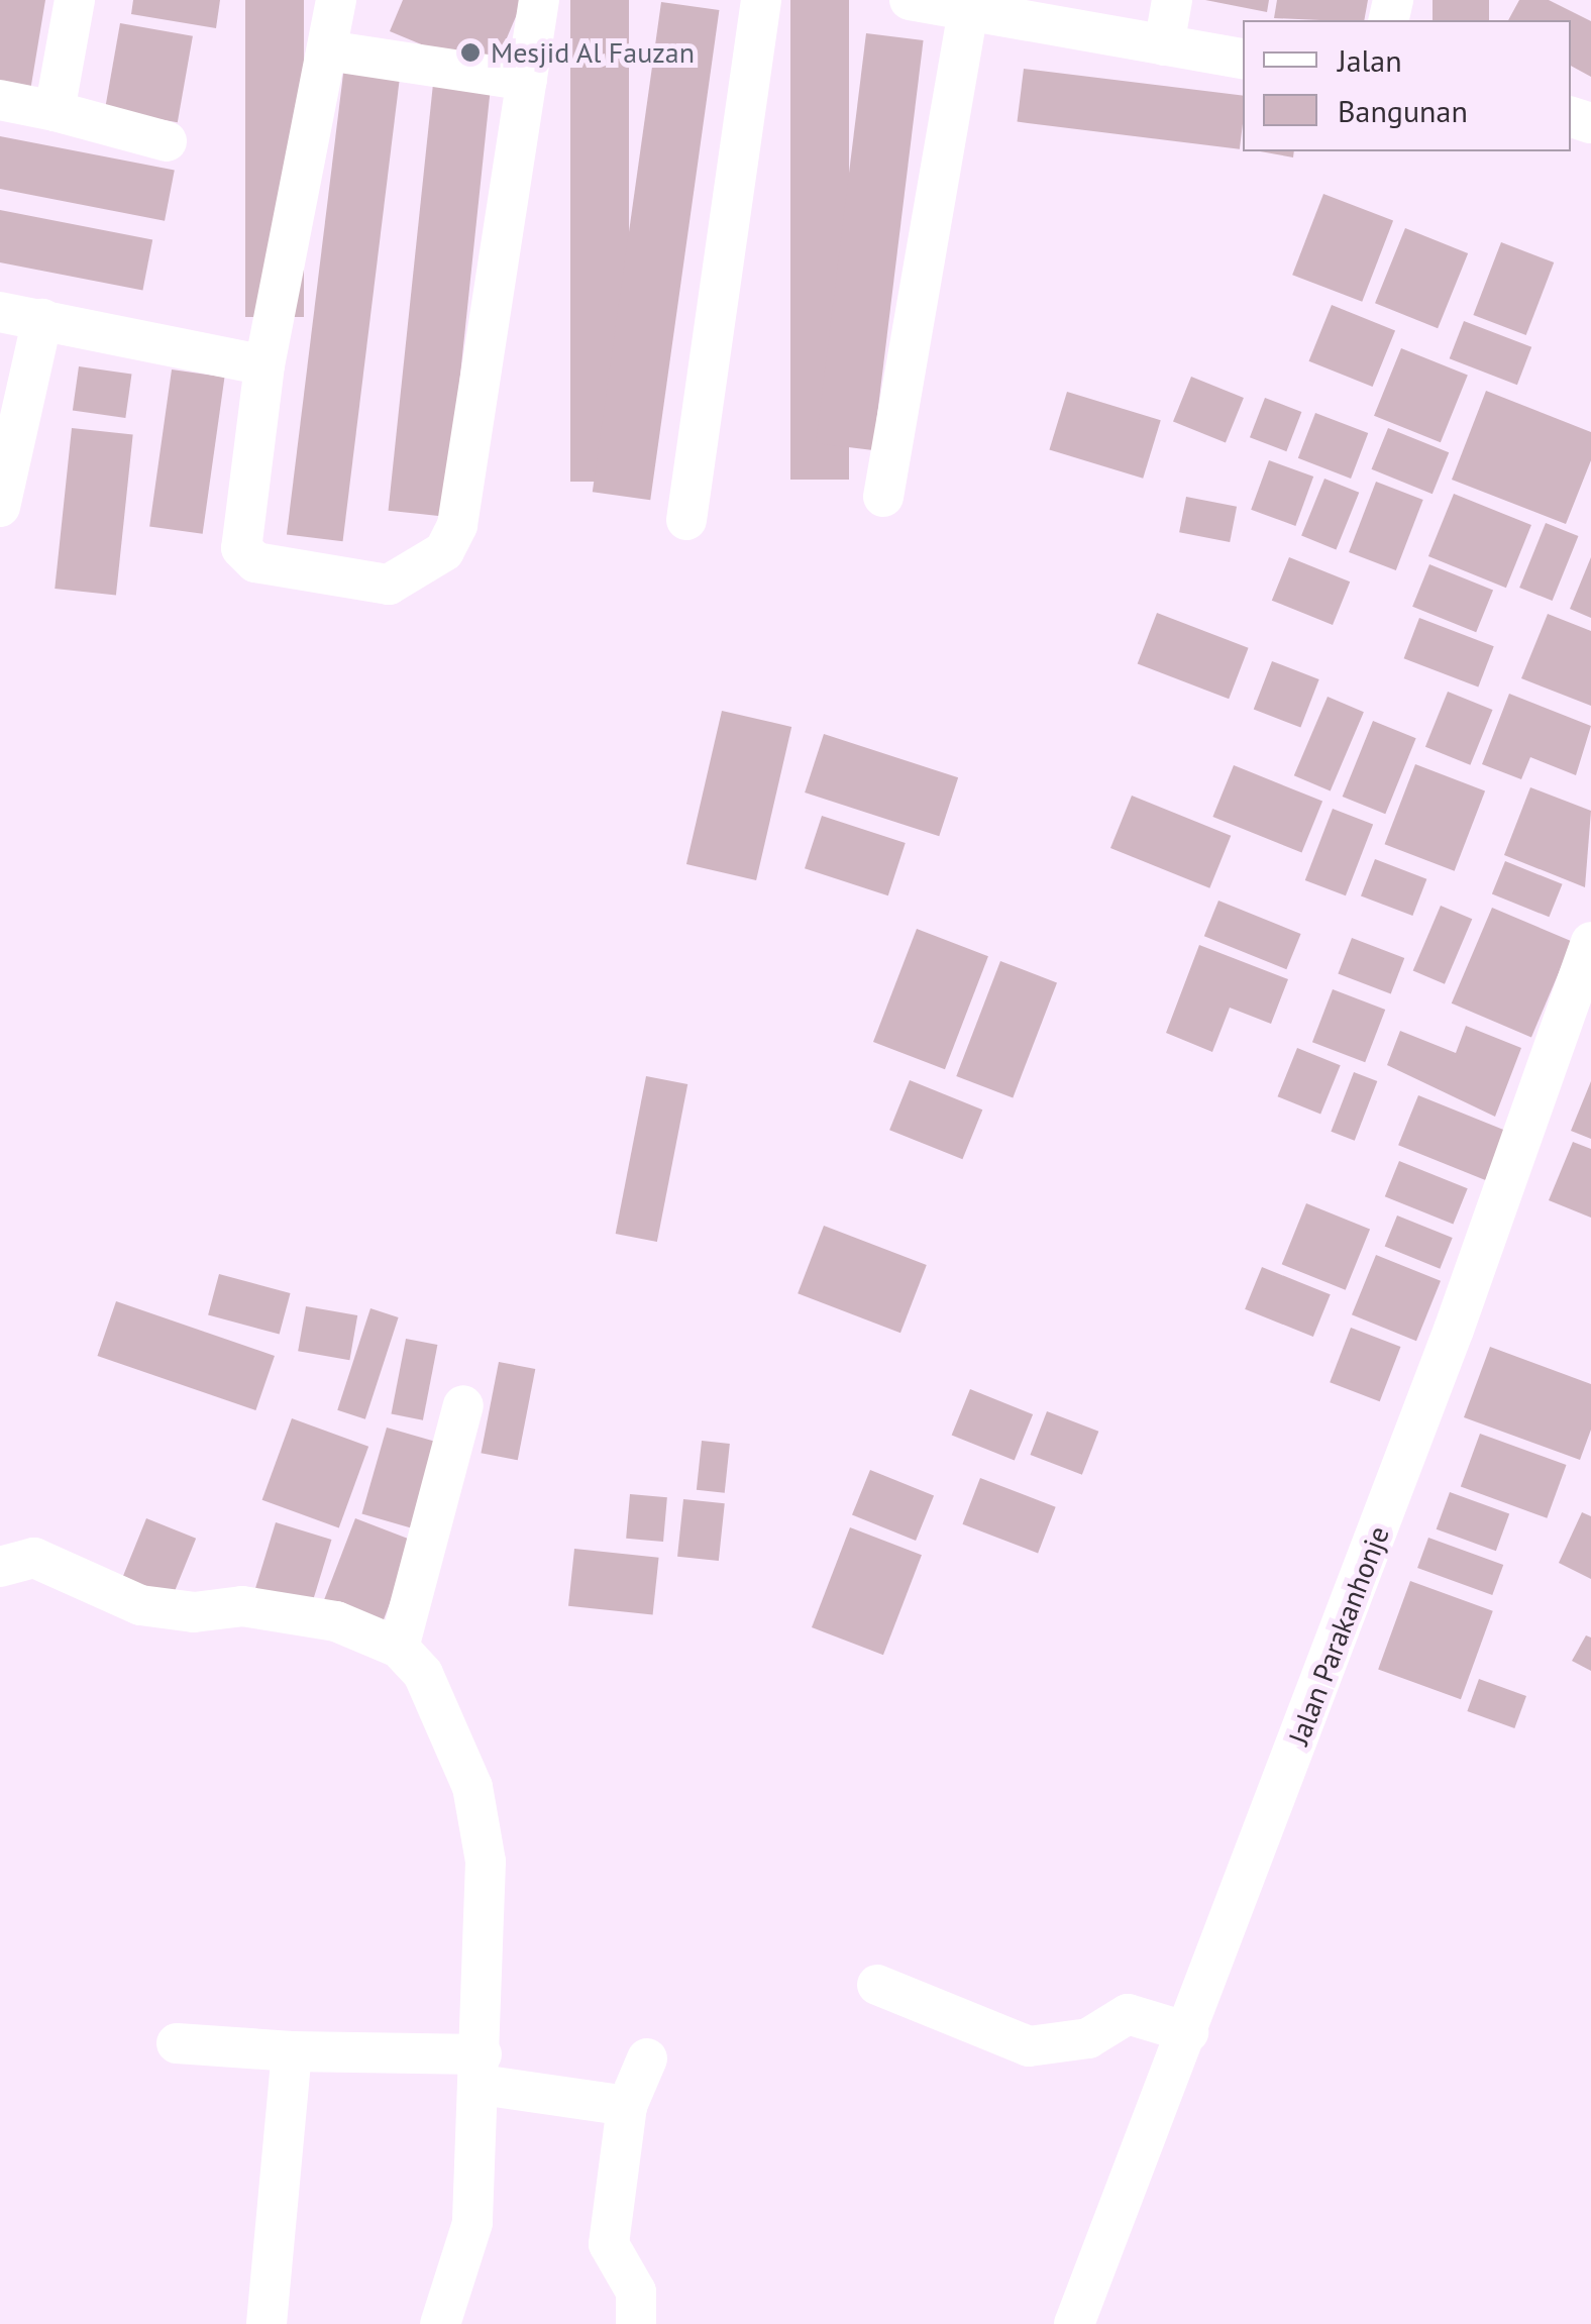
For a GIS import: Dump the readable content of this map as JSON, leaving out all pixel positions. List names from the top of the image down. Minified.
{"streets":{"street":["Jalan Parakanhonje"]},"places":["Mesjid Al Fauzan"],"legend":["Jalan","Bangunan"]}
